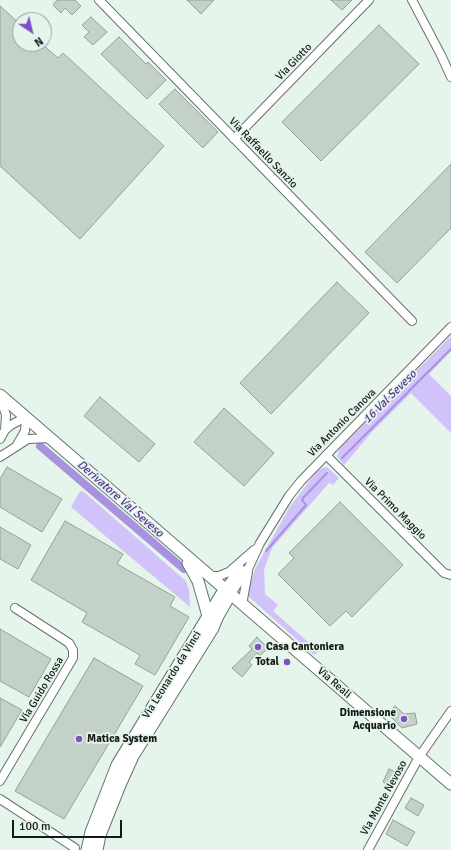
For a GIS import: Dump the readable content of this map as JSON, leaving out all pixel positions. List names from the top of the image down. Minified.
{"streets":{"main road":["Via Leonardo da Vinci","Via Reali"],"street":["Via Giotto","Via Raffaello Sanzio","Via Antonio Canova","Via Primo Maggio","Via Guido Rossa","Via Monte Nevoso"]},"crossings":[["Via Giotto","Via Raffaello Sanzio"],["Via Antonio Canova","Via Primo Maggio"],["Via Antonio Canova","Via Leonardo da Vinci"],["Via Antonio Canova","Via Reali"],["Via Leonardo da Vinci","Via Reali"],["Via Reali","Via Monte Nevoso"]],"water":["16 Val Seveso","Derivatore Val Seveso"],"places":["Casa Cantoniera","Total","Dimensione Acquario","Matica System"],"scale_bar":"100 m","north":"bottom right"}
